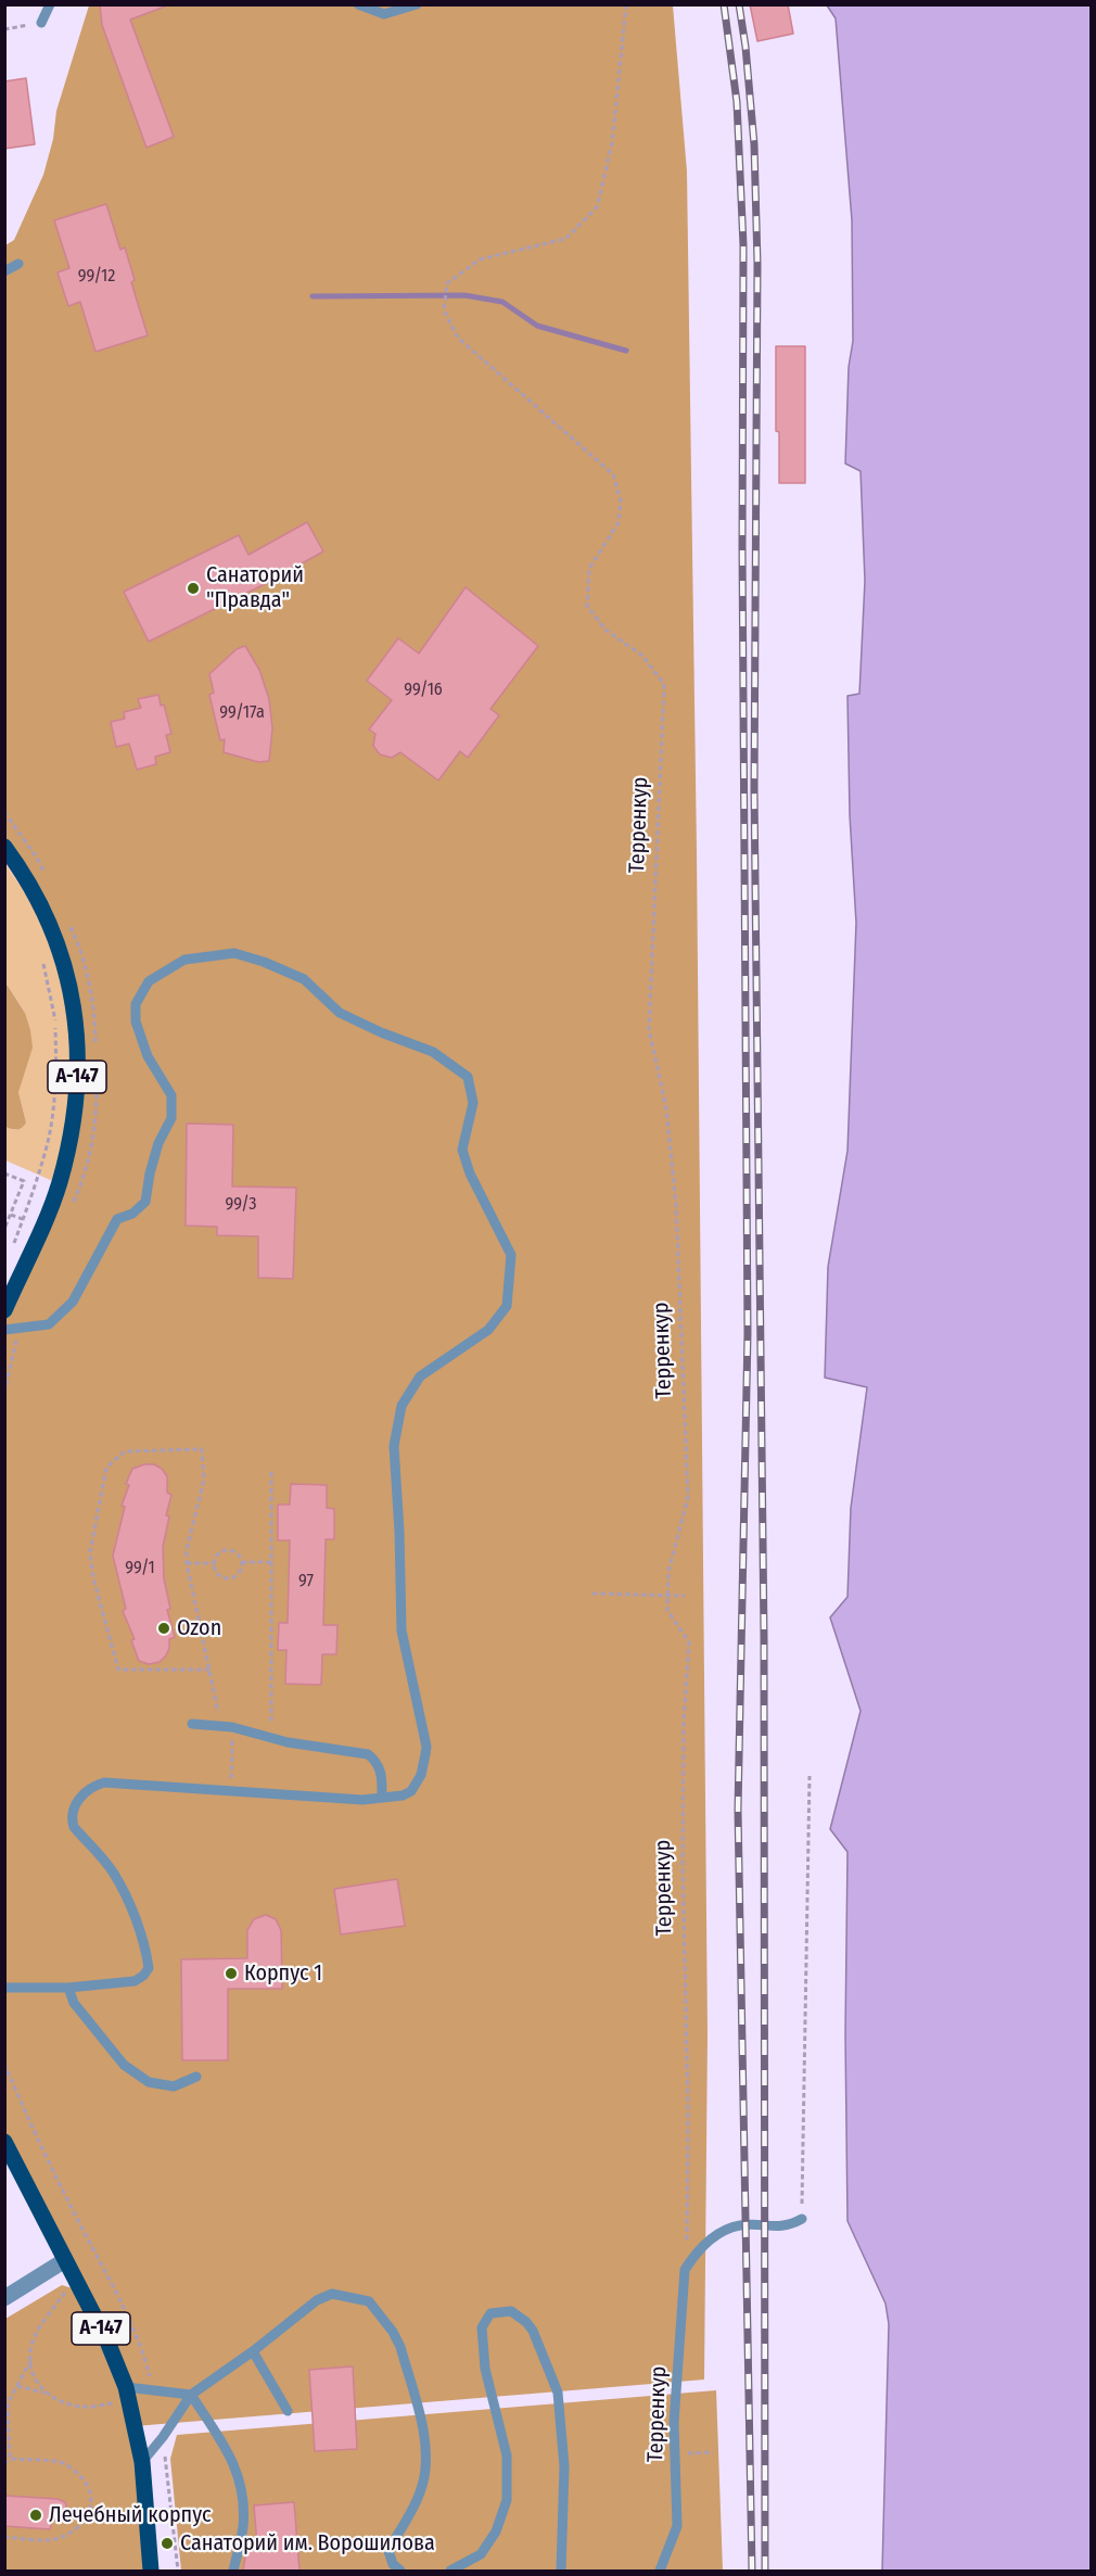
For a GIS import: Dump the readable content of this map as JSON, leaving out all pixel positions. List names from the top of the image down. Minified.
{"streets":{"main road":["А-147"],"lane":["Терренкур"]},"places":["Санаторий \"Правда\"","Ozon","Корпус 1","Лечебный корпус","Санаторий им. Ворошилова"],"house_numbers":["99/12","99/16","99/17а","99/3","99/1","97"]}
